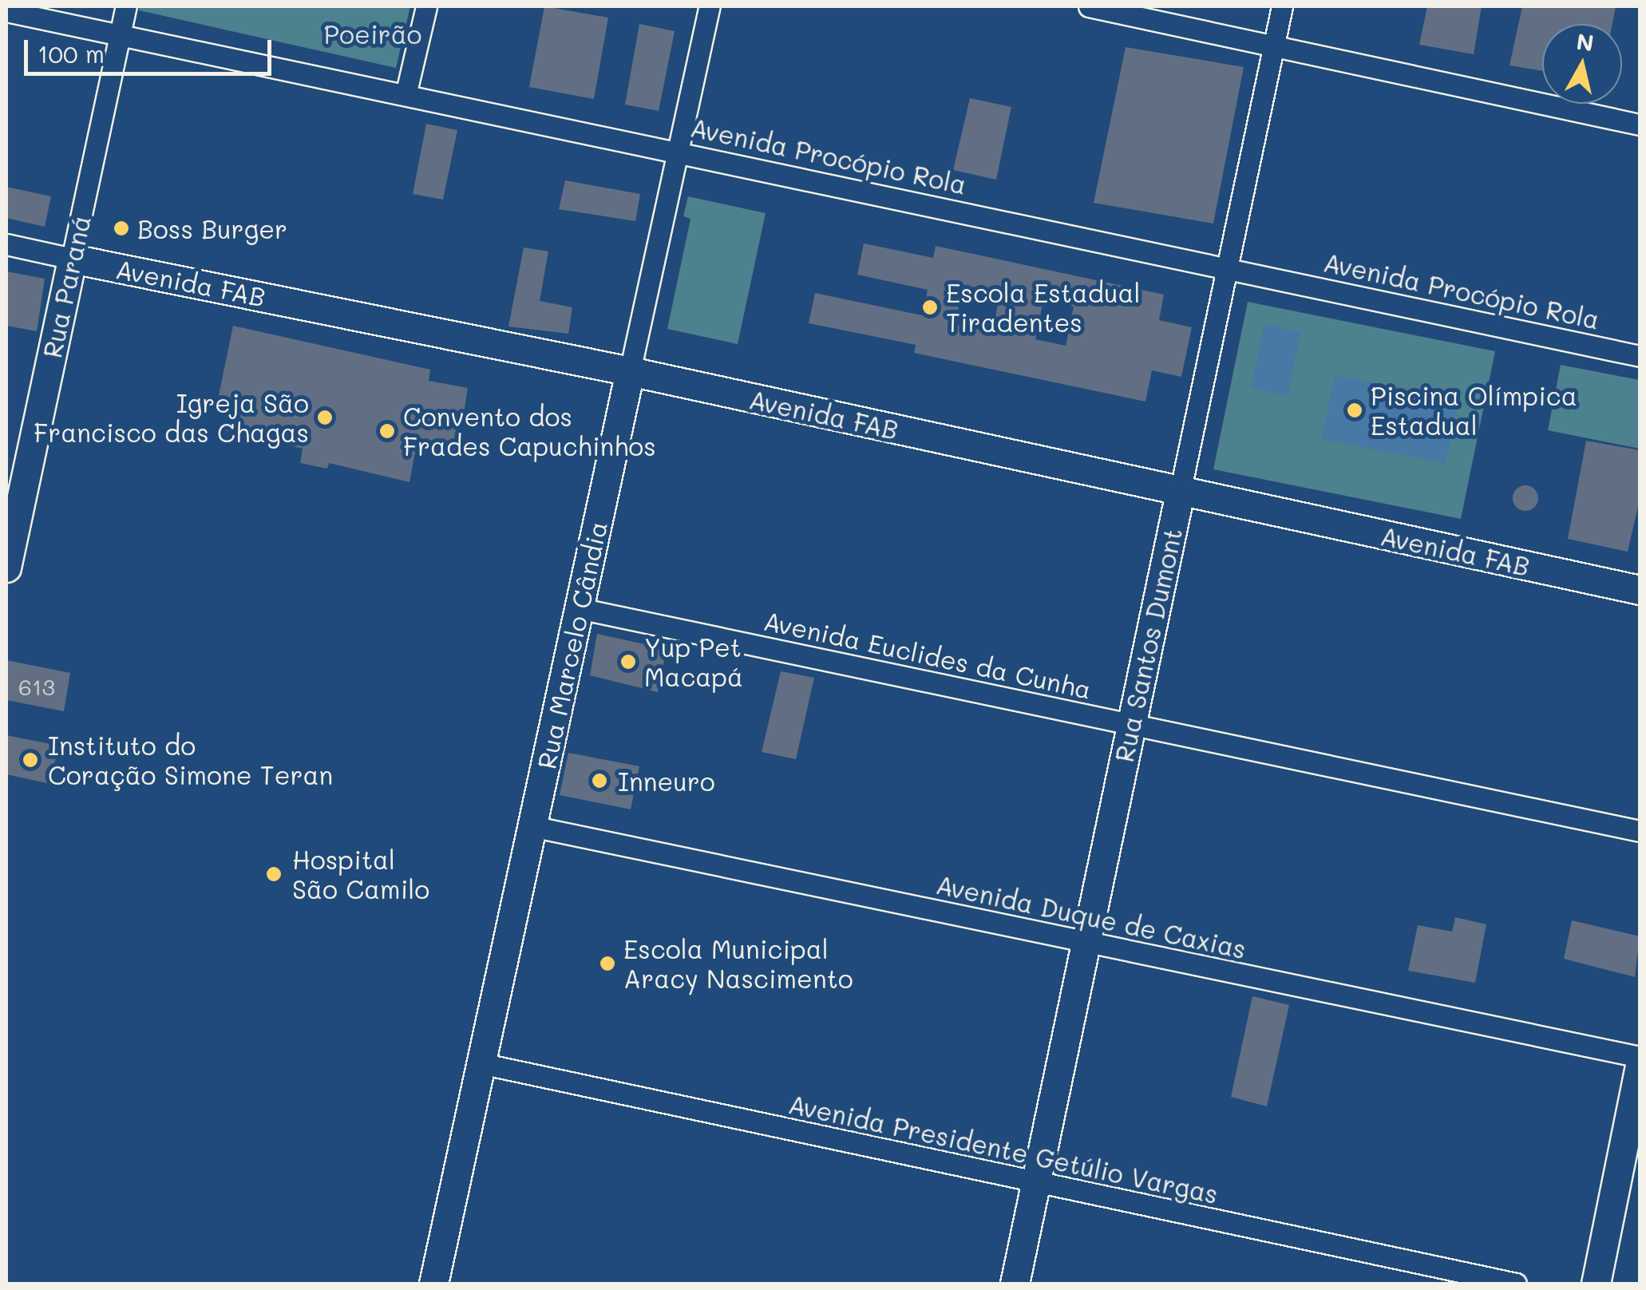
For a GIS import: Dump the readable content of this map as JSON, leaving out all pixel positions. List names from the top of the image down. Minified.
{"streets":{"main road":["Avenida FAB","Rua Paraná","Rua Marcelo Cândia","Rua Santos Dumont"],"street":["Avenida Procópio Rola","Avenida Euclides da Cunha","Avenida Duque de Caxias","Avenida Presidente Getúlio Vargas"]},"crossings":[["Avenida Procópio Rola","Rua Paraná"],["Avenida Procópio Rola","Rua Marcelo Cândia"],["Avenida Procópio Rola","Rua Santos Dumont"],["Avenida FAB","Rua Paraná"],["Avenida FAB","Rua Marcelo Cândia"],["Avenida FAB","Rua Santos Dumont"],["Rua Marcelo Cândia","Avenida Euclides da Cunha"],["Rua Marcelo Cândia","Avenida Duque de Caxias"],["Rua Marcelo Cândia","Avenida Presidente Getúlio Vargas"],["Rua Santos Dumont","Avenida Euclides da Cunha"],["Rua Santos Dumont","Avenida Duque de Caxias"],["Rua Santos Dumont","Avenida Presidente Getúlio Vargas"]],"parks":["Poeirão"],"places":["Boss Burger","Escola Estadual Tiradentes","Piscina Olímpica Estadual","Igreja São Francisco das Chagas","Convento dos Frades Capuchinhos","Yup Pet Macapá","Instituto do Coração Simone Teran","Inneuro","Hospital São Camilo","Escola Municipal Aracy Nascimento"],"house_numbers":["613"],"scale_bar":"100 m","north":"top"}
